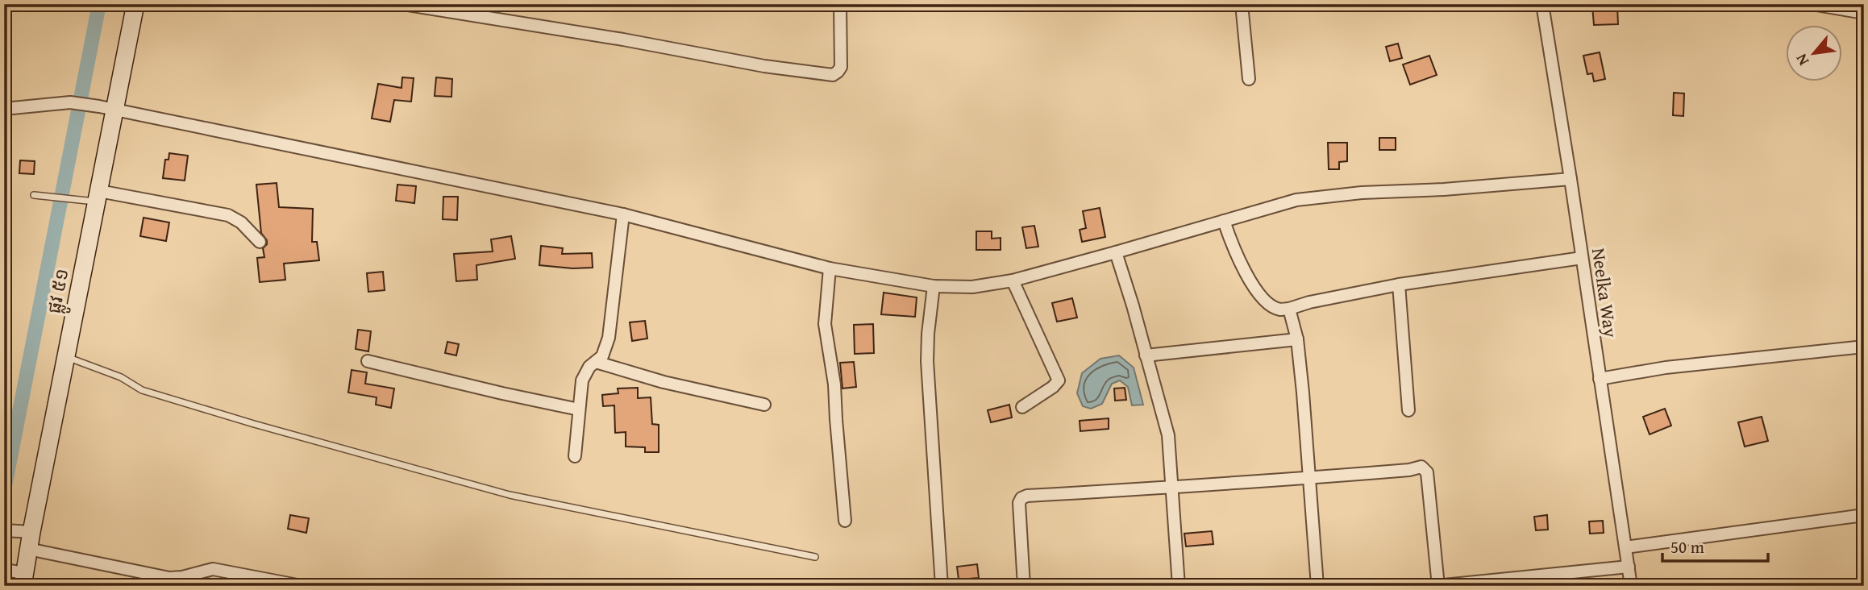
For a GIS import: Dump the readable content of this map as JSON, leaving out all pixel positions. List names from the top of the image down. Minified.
{"streets":{"main road":["ផ្លូវ ៥១"],"street":["Neelka Way"]},"scale_bar":"50 m","north":"bottom left"}
